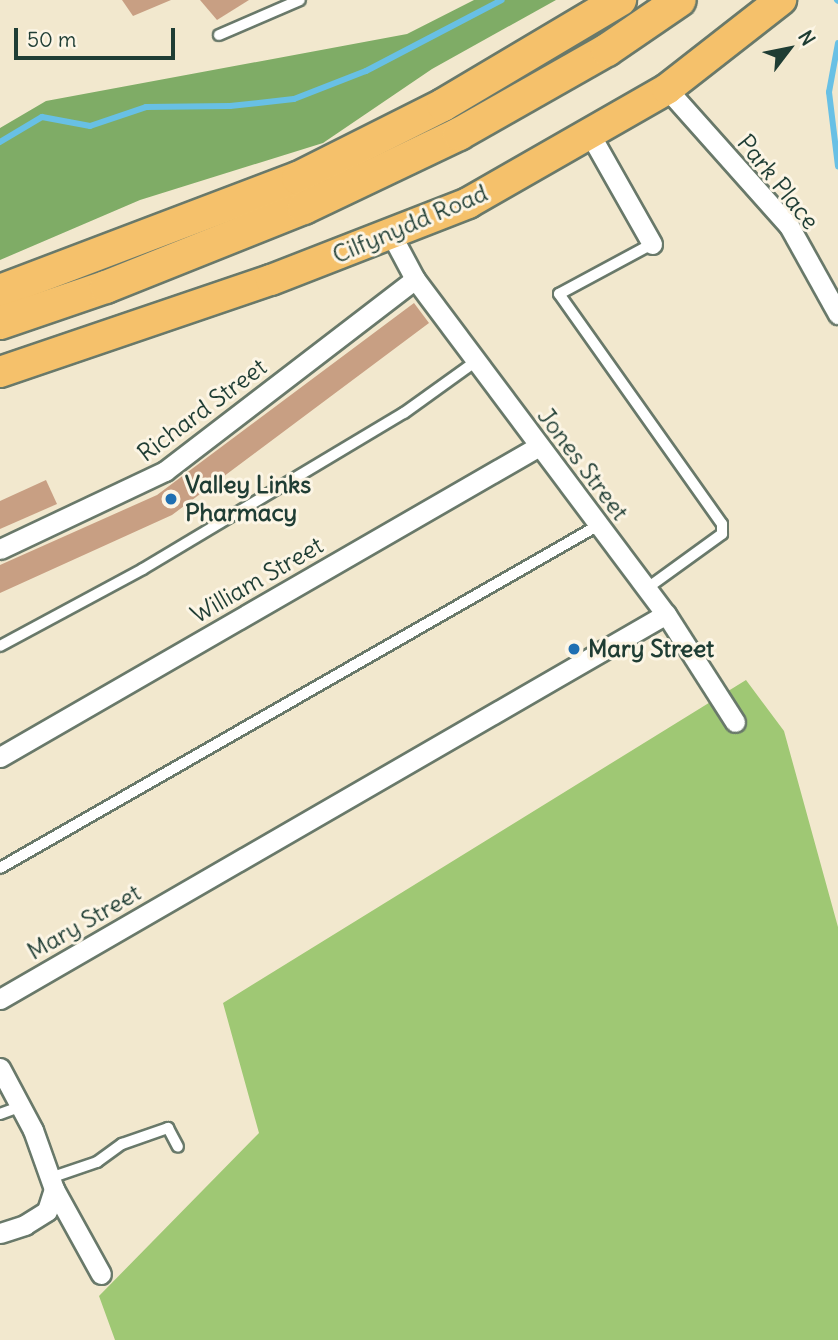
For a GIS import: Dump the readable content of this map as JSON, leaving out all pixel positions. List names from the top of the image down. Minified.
{"streets":{"main road":["Cilfynydd Road"],"street":["Park Place","Richard Street","Jones Street","William Street","Mary Street"]},"crossings":[["Park Place","Cilfynydd Road"],["Cilfynydd Road","Jones Street"],["Richard Street","Jones Street"],["Jones Street","William Street"],["Jones Street","Mary Street"]],"places":["Valley Links Pharmacy","Mary Street"],"scale_bar":"50 m","north":"top right"}
